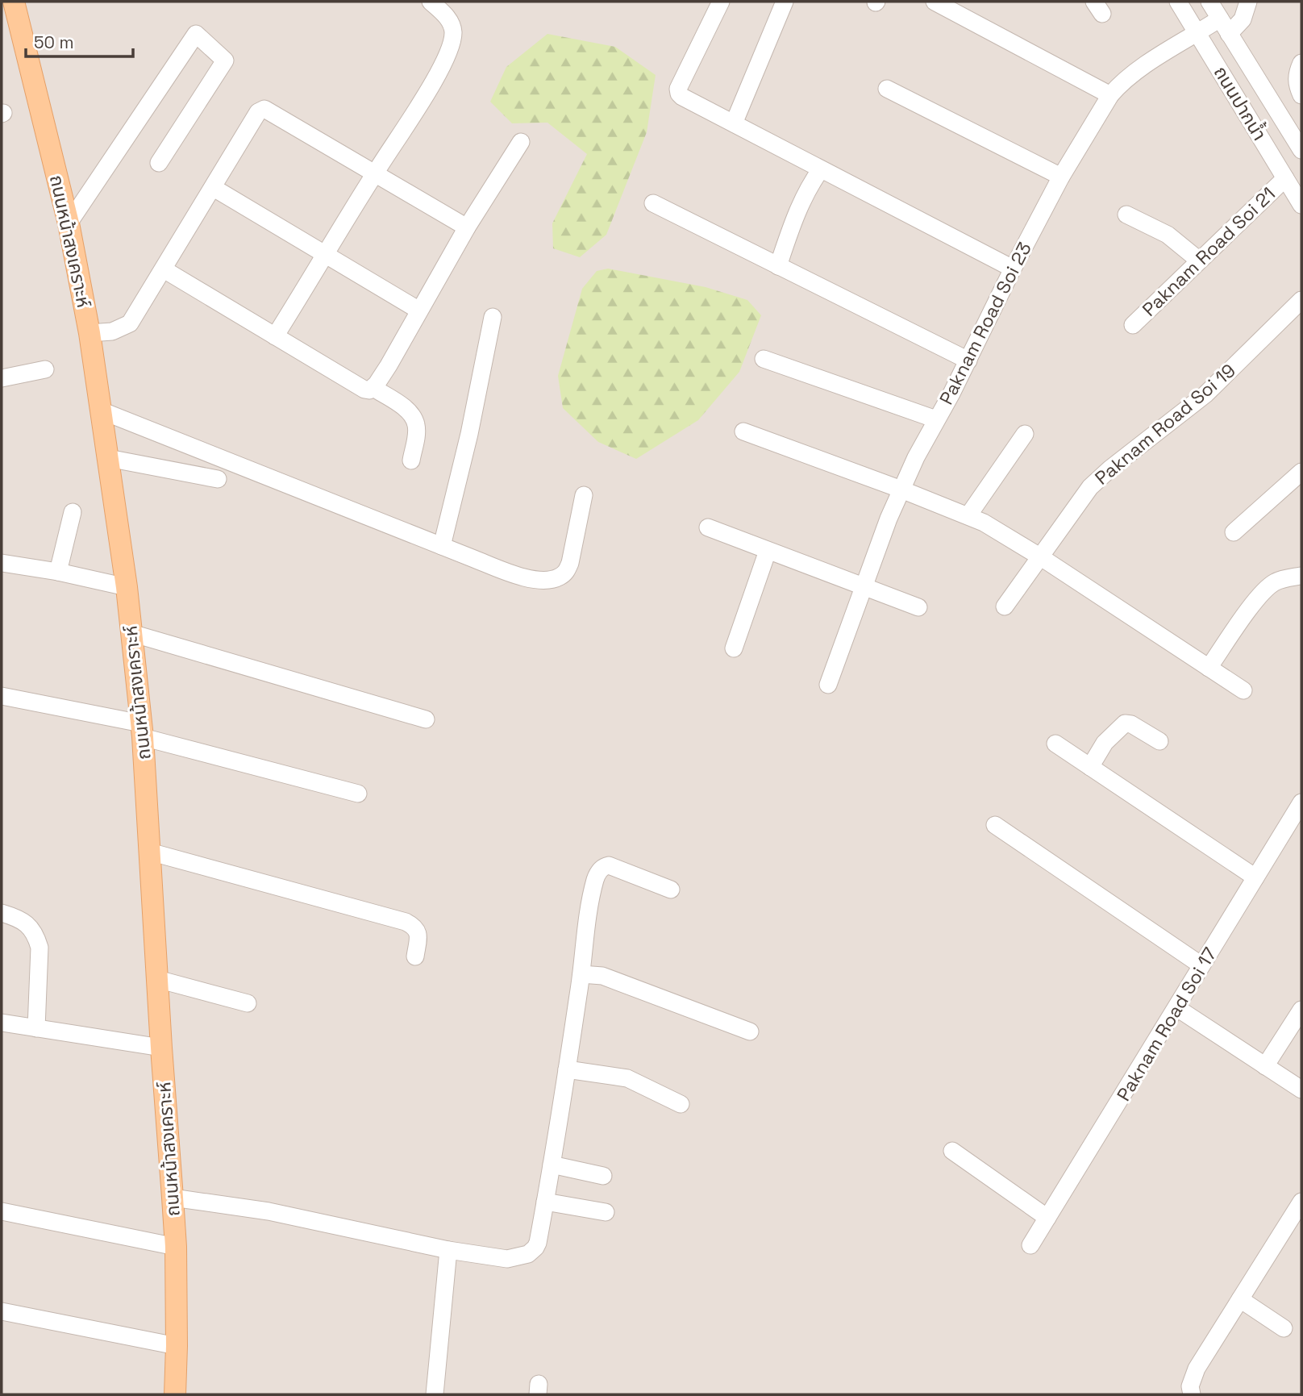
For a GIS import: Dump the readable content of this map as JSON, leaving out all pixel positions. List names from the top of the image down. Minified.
{"streets":{"main road":["ถนนหน้าสงเคราะห์"],"street":["ถนนปากน้ำ","Paknam Road Soi 21","Paknam Road Soi 23","Paknam Road Soi 19","Paknam Road Soi 17"]},"crossings":[["ถนนปากน้ำ","Paknam Road Soi 21"],["ถนนปากน้ำ","Paknam Road Soi 23"]],"scale_bar":"50 m"}
